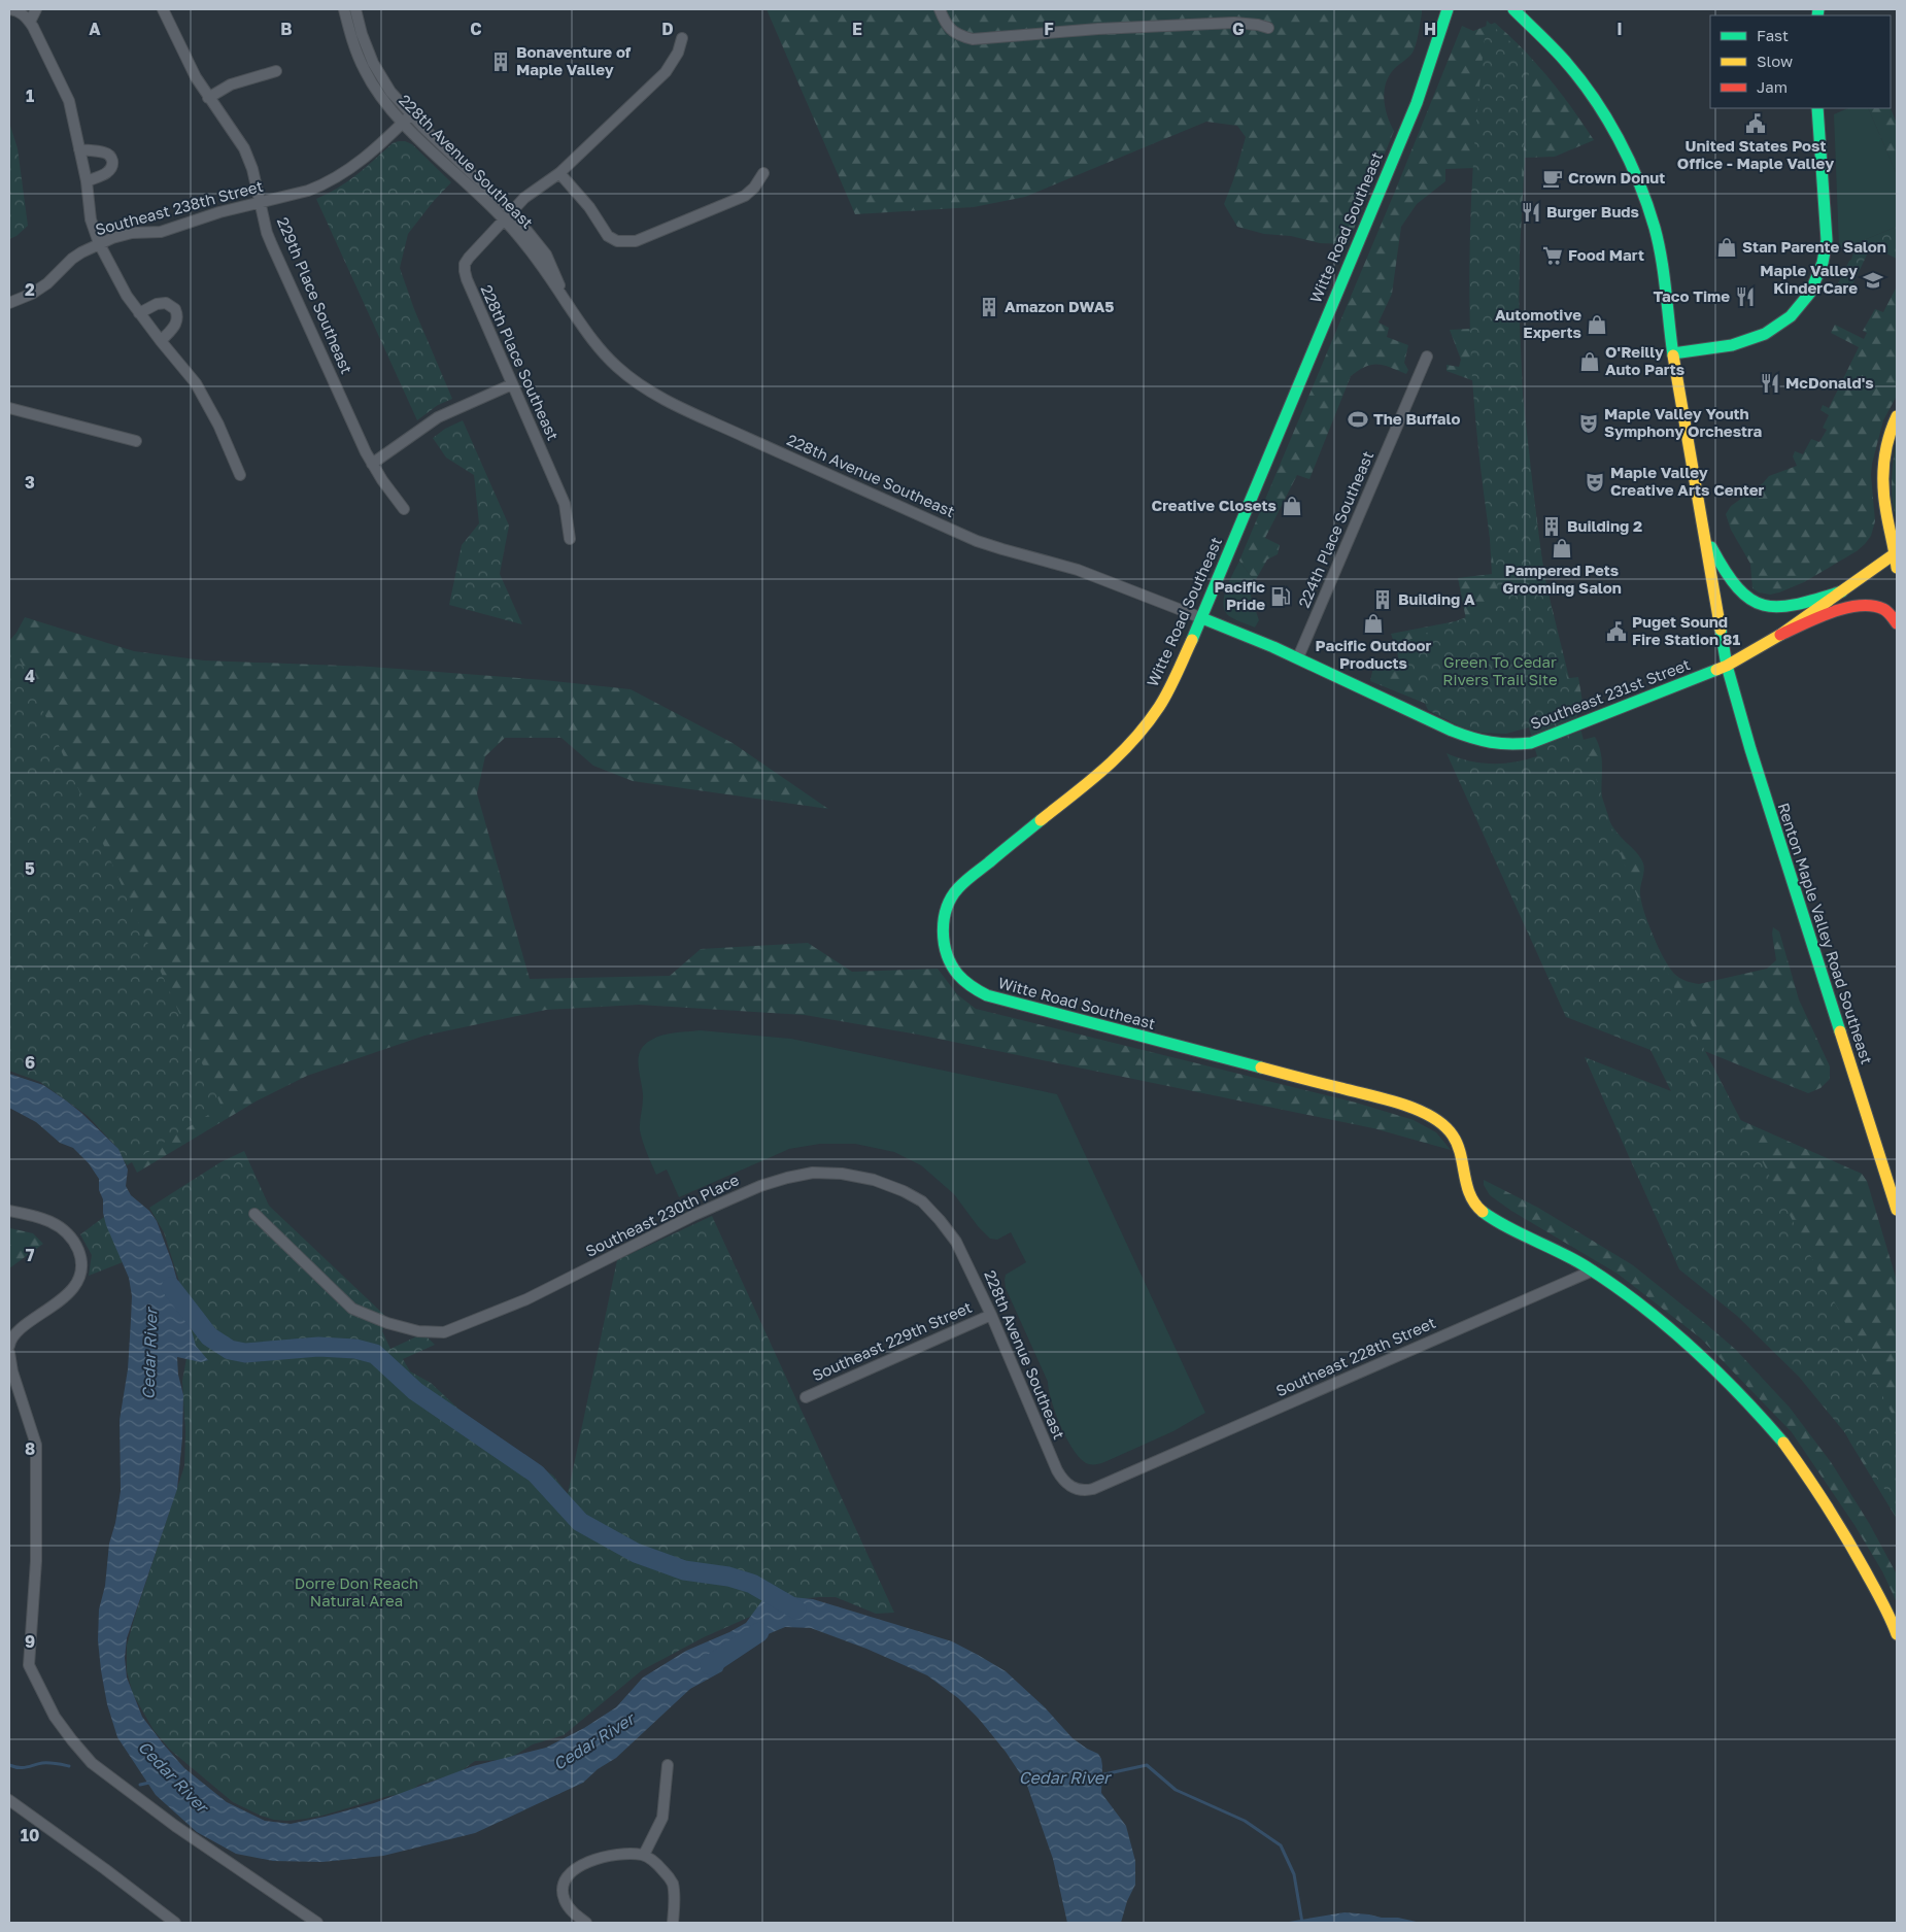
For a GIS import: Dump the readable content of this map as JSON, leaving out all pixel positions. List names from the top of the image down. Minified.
{"streets":{"main road":["Witte Road Southeast","Southeast 231st Street","Renton Maple Valley Road Southeast"],"street":["228th Avenue Southeast","Southeast 238th Street","229th Place Southeast","228th Place Southeast","224th Place Southeast","Southeast 230th Place","Southeast 229th Street","Southeast 228th Street"]},"crossings":[["228th Avenue Southeast","Southeast 238th Street"],["228th Avenue Southeast","Witte Road Southeast"],["228th Avenue Southeast","228th Place Southeast"],["228th Avenue Southeast","Southeast 231st Street"],["228th Avenue Southeast","Southeast 230th Place"],["228th Avenue Southeast","Southeast 229th Street"],["228th Avenue Southeast","Southeast 228th Street"],["Southeast 238th Street","229th Place Southeast"],["Witte Road Southeast","Southeast 231st Street"],["Witte Road Southeast","Southeast 228th Street"],["224th Place Southeast","Southeast 231st Street"],["Southeast 231st Street","Renton Maple Valley Road Southeast"]],"water":["Cedar River"],"parks":["Green To Cedar Rivers Trail Site","Dorre Don Reach Natural Area"],"places":{"building":["Bonaventure of Maple Valley","Amazon DWA5","Building 2","Building A"],"public building":["United States Post Office - Maple Valley","Puget Sound Fire Station 81"],"cafe":["Crown Donut"],"restaurant":["Burger Buds","Taco Time","McDonald's"],"shop":["Stan Parente Salon","Automotive Experts","O'Reilly Auto Parts","Creative Closets","Pampered Pets Grooming Salon","Pacific Outdoor Products"],"supermarket":["Food Mart"],"school or university":["Maple Valley KinderCare"],"sports":["The Buffalo"],"theatre":["Maple Valley Youth Symphony Orchestra","Maple Valley Creative Arts Center"],"fuel station":["Pacific Pride"]},"legend":["Fast","Slow","Jam"],"grid":{"columns":["A","B","C","D","E","F","G","H","I"],"rows":["1","2","3","4","5","6","7","8","9","10"]}}
